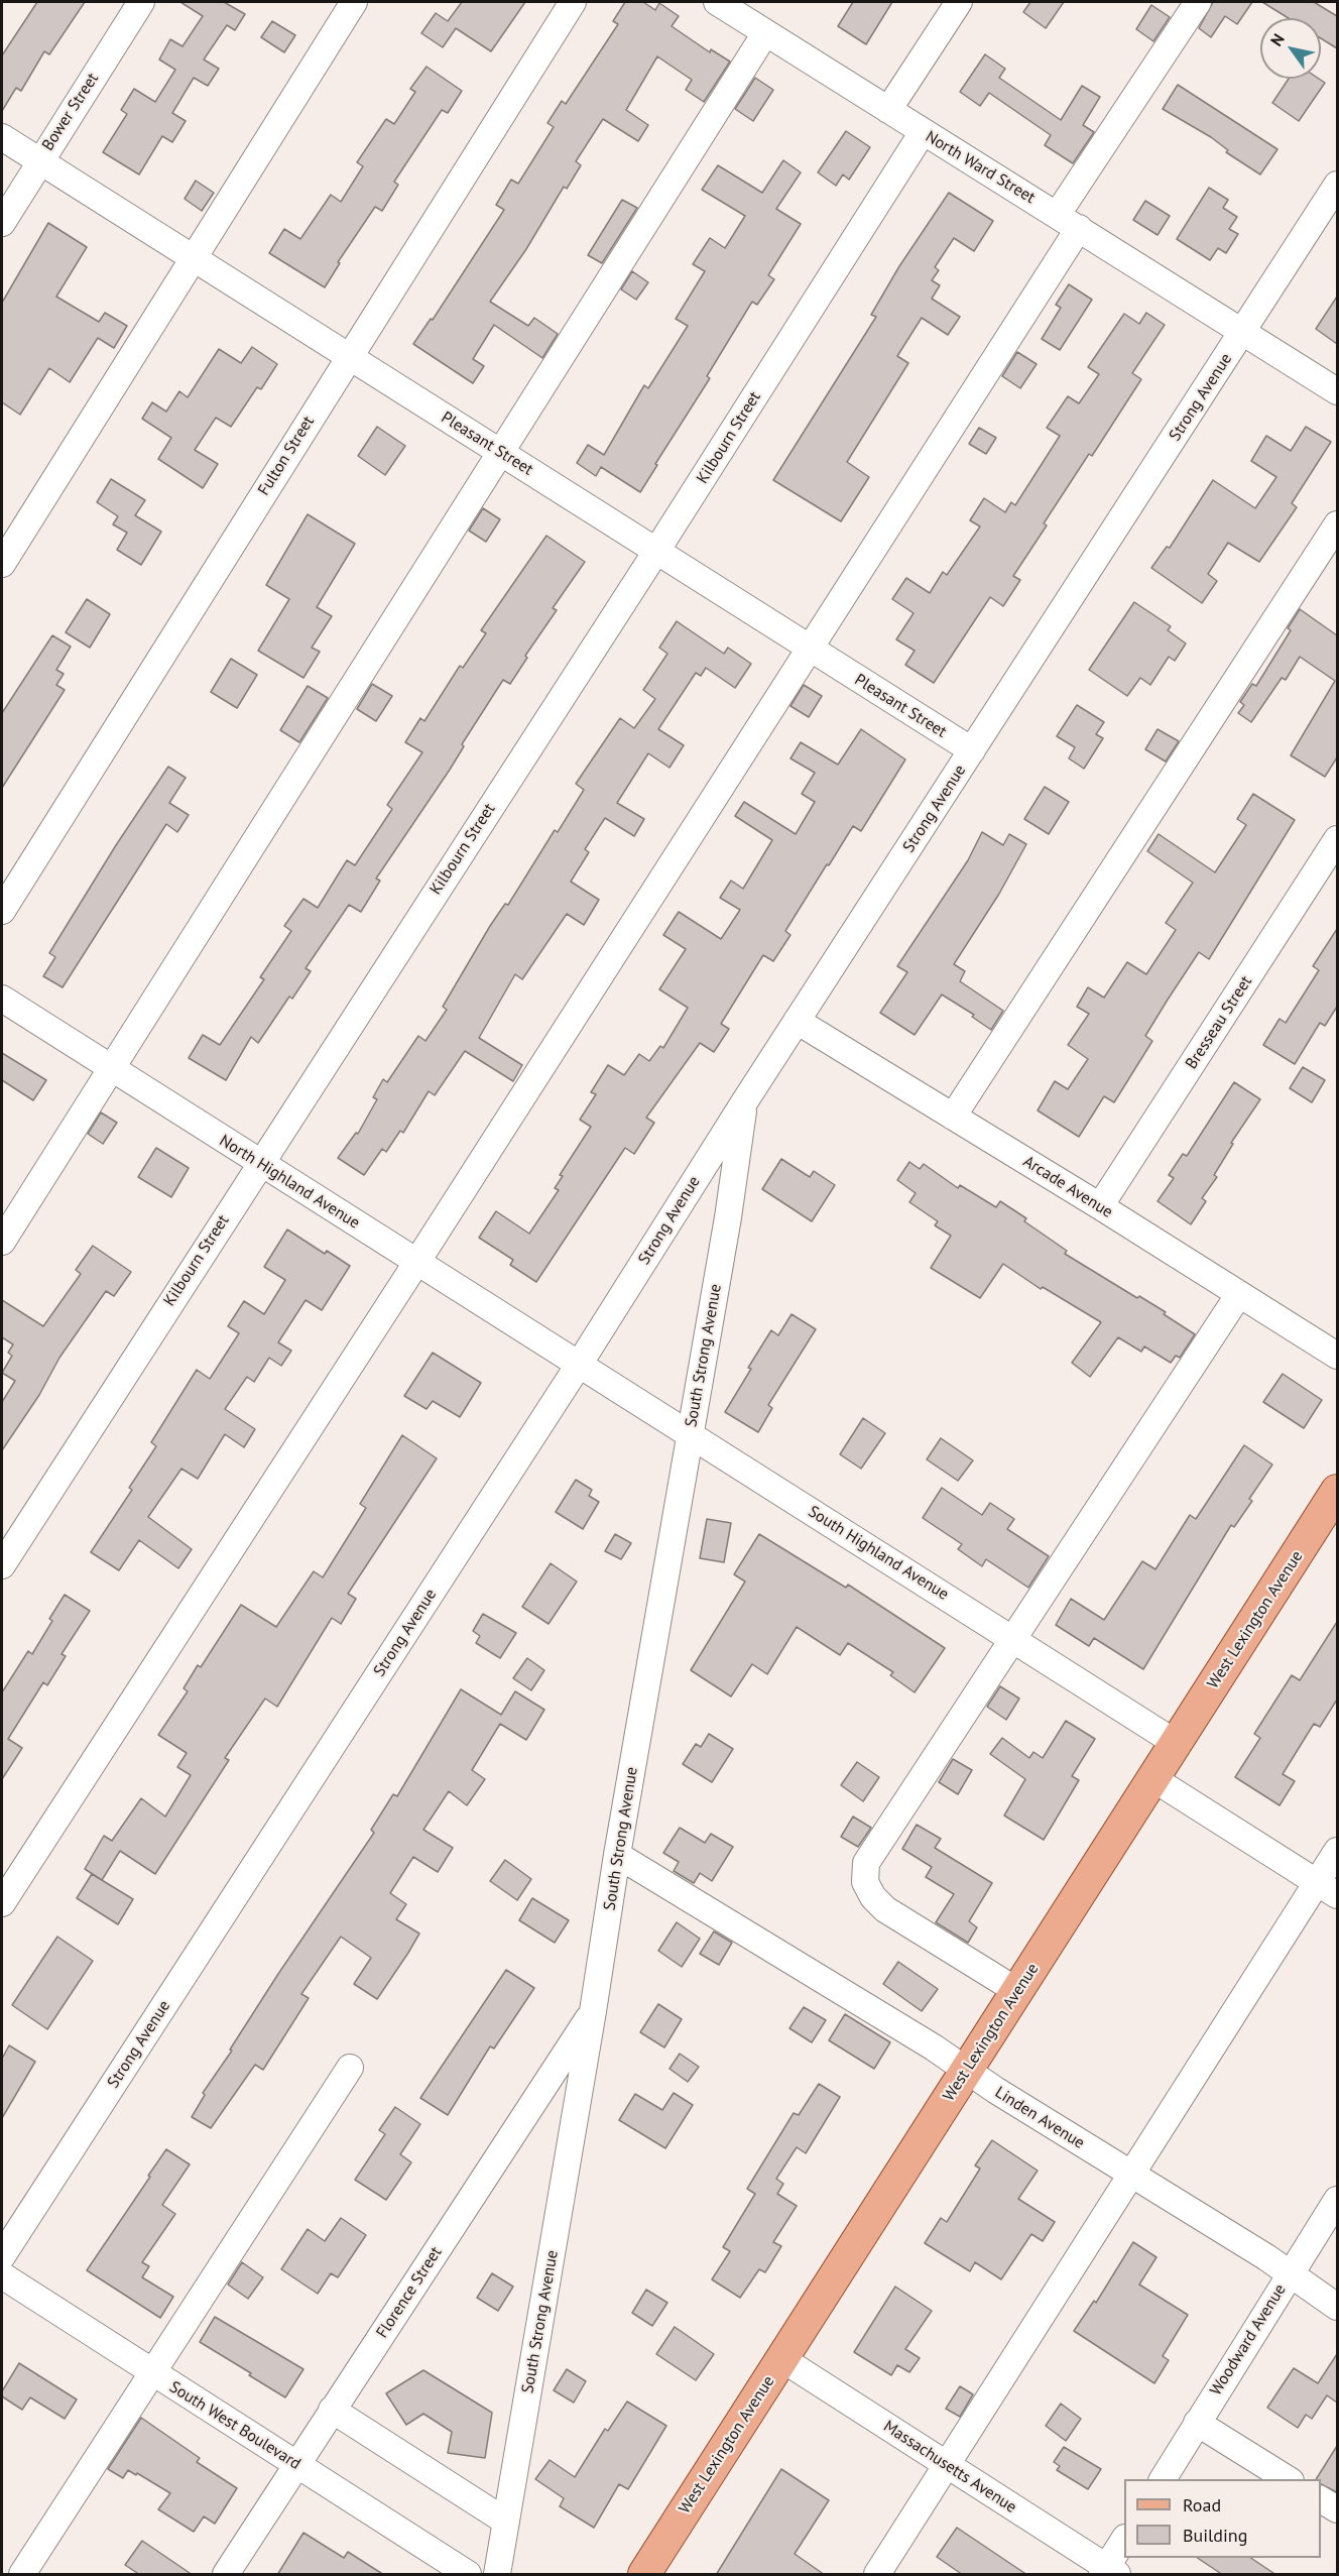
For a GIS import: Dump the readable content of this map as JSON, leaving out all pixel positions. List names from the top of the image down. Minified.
{"streets":{"main road":["West Lexington Avenue"],"street":["Bower Street","North Ward Street","Strong Avenue","Kilbourn Street","Pleasant Street","Fulton Street","Bresseau Street","North Highland Avenue","Arcade Avenue","South Strong Avenue","South Highland Avenue","Linden Avenue","Florence Street","Woodward Avenue","South West Boulevard","Massachusetts Avenue"]},"crossings":[["Bower Street","Pleasant Street"],["North Ward Street","Strong Avenue"],["North Ward Street","Kilbourn Street"],["Strong Avenue","Pleasant Street"],["Strong Avenue","North Highland Avenue"],["Strong Avenue","Arcade Avenue"],["Strong Avenue","South Strong Avenue"],["Strong Avenue","South Highland Avenue"],["Kilbourn Street","Pleasant Street"],["Kilbourn Street","North Highland Avenue"],["Pleasant Street","Fulton Street"],["Bresseau Street","Arcade Avenue"],["North Highland Avenue","South Highland Avenue"],["South Strong Avenue","South Highland Avenue"],["South Strong Avenue","Linden Avenue"],["South Strong Avenue","Florence Street"],["South Highland Avenue","West Lexington Avenue"],["West Lexington Avenue","Linden Avenue"],["West Lexington Avenue","Massachusetts Avenue"],["Linden Avenue","Woodward Avenue"],["Florence Street","South West Boulevard"]],"legend":["Road","Building"],"north":"top left"}
